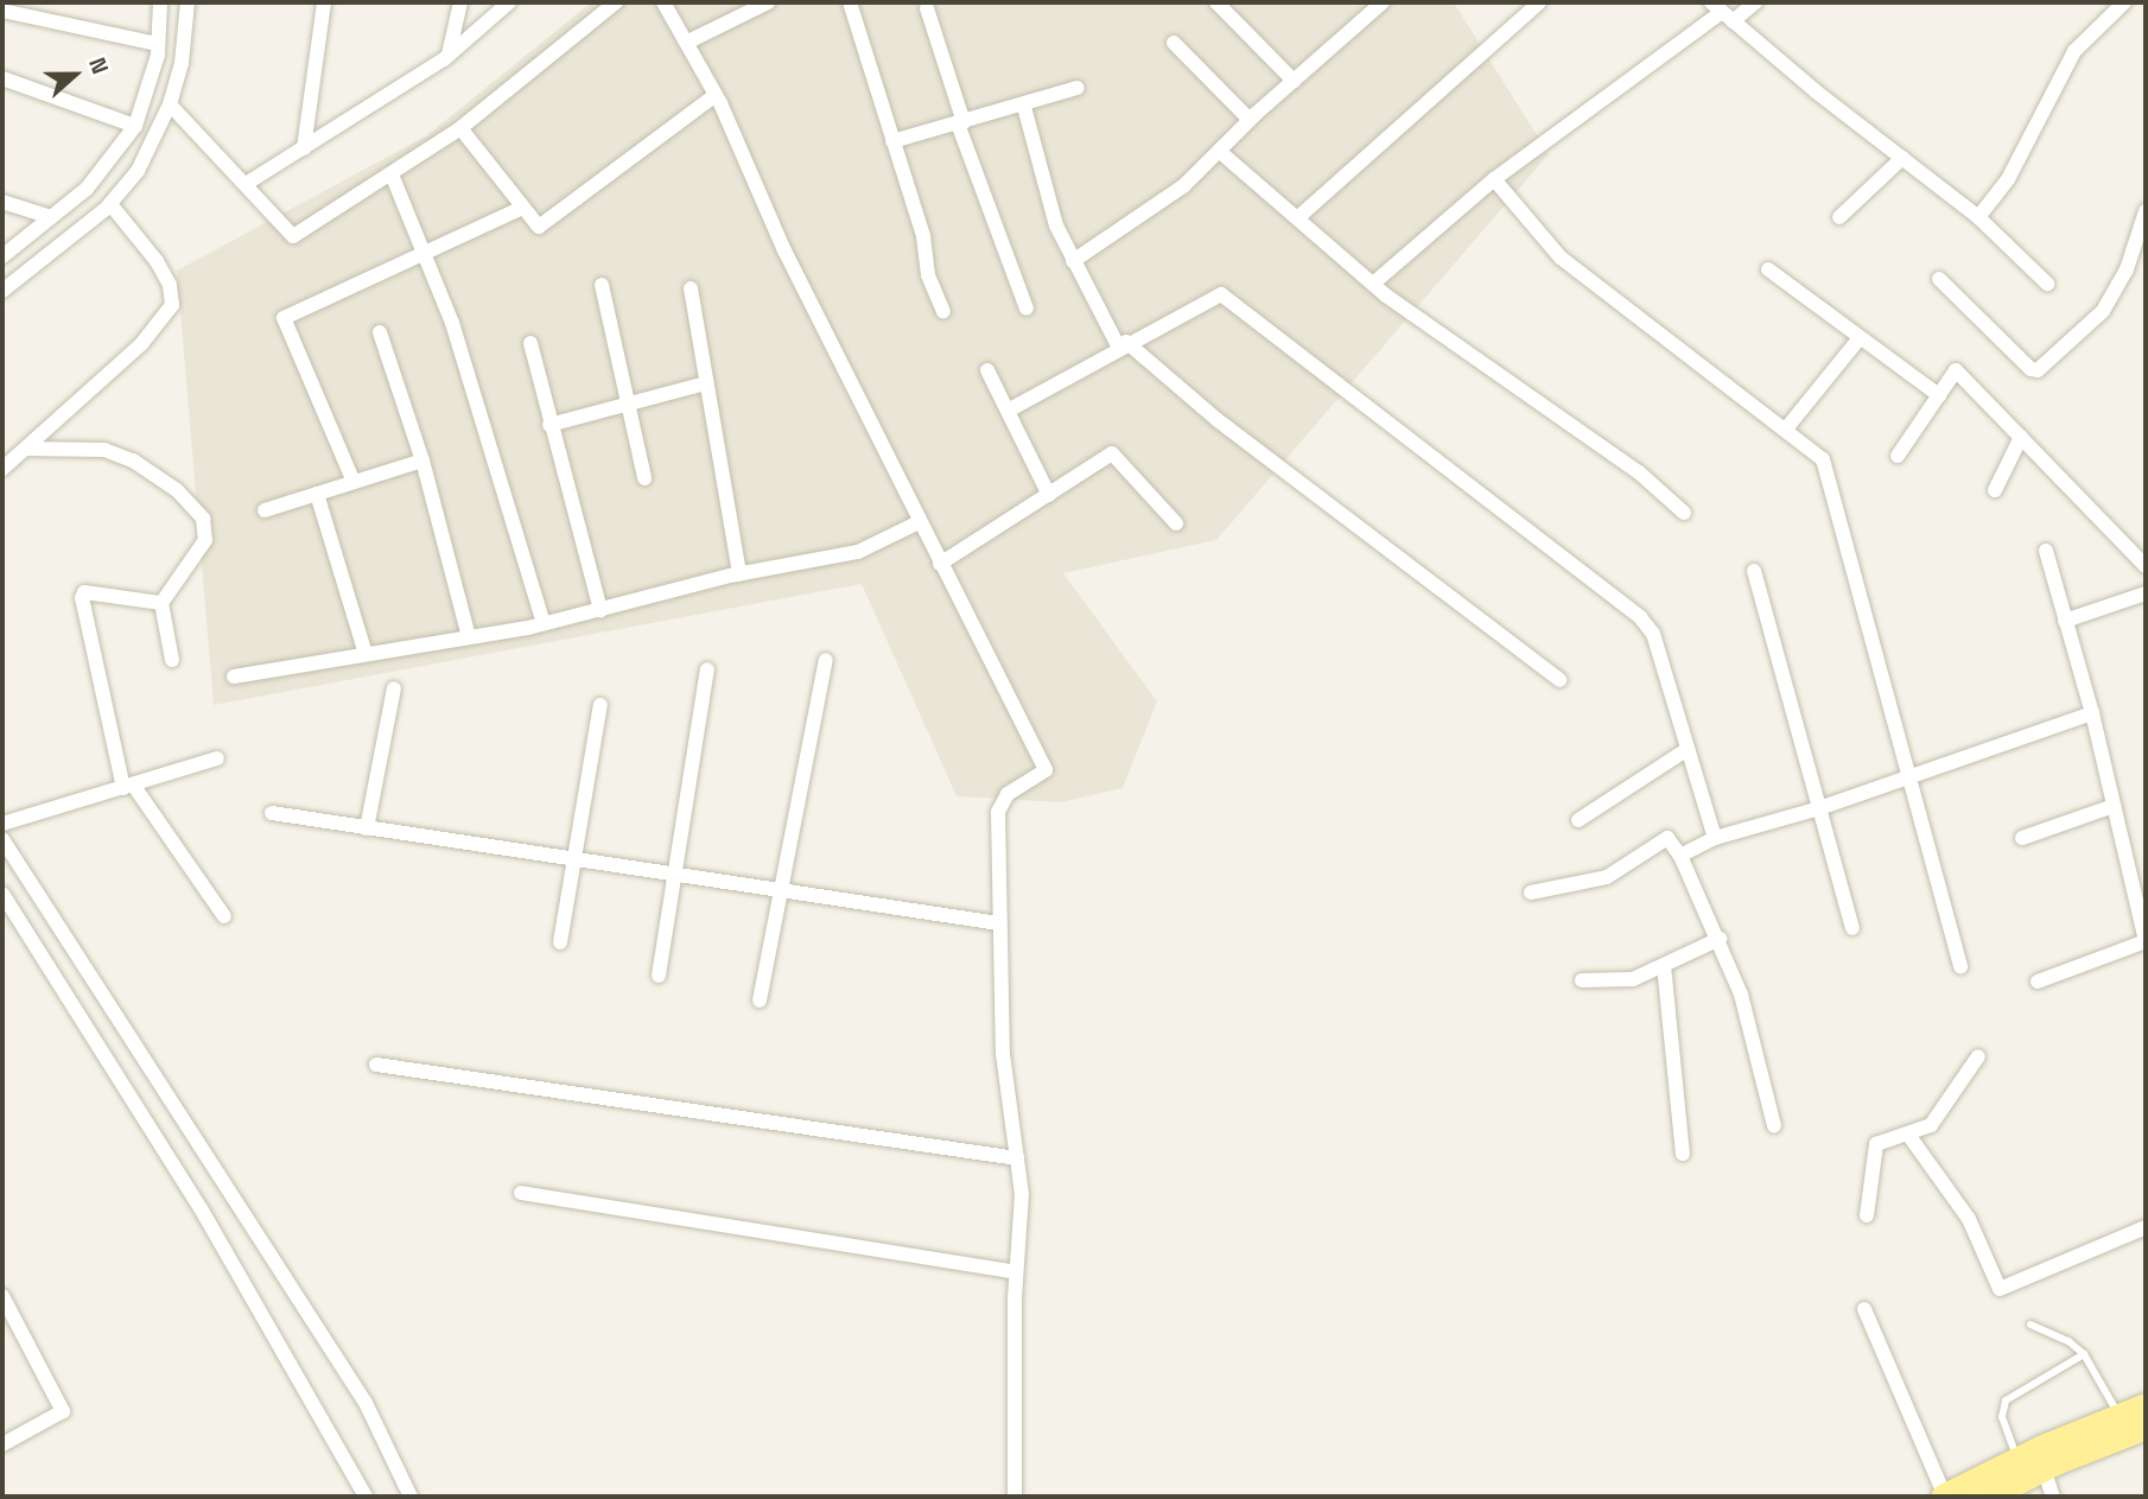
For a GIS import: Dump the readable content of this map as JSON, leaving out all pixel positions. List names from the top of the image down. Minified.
{"north":"right"}
